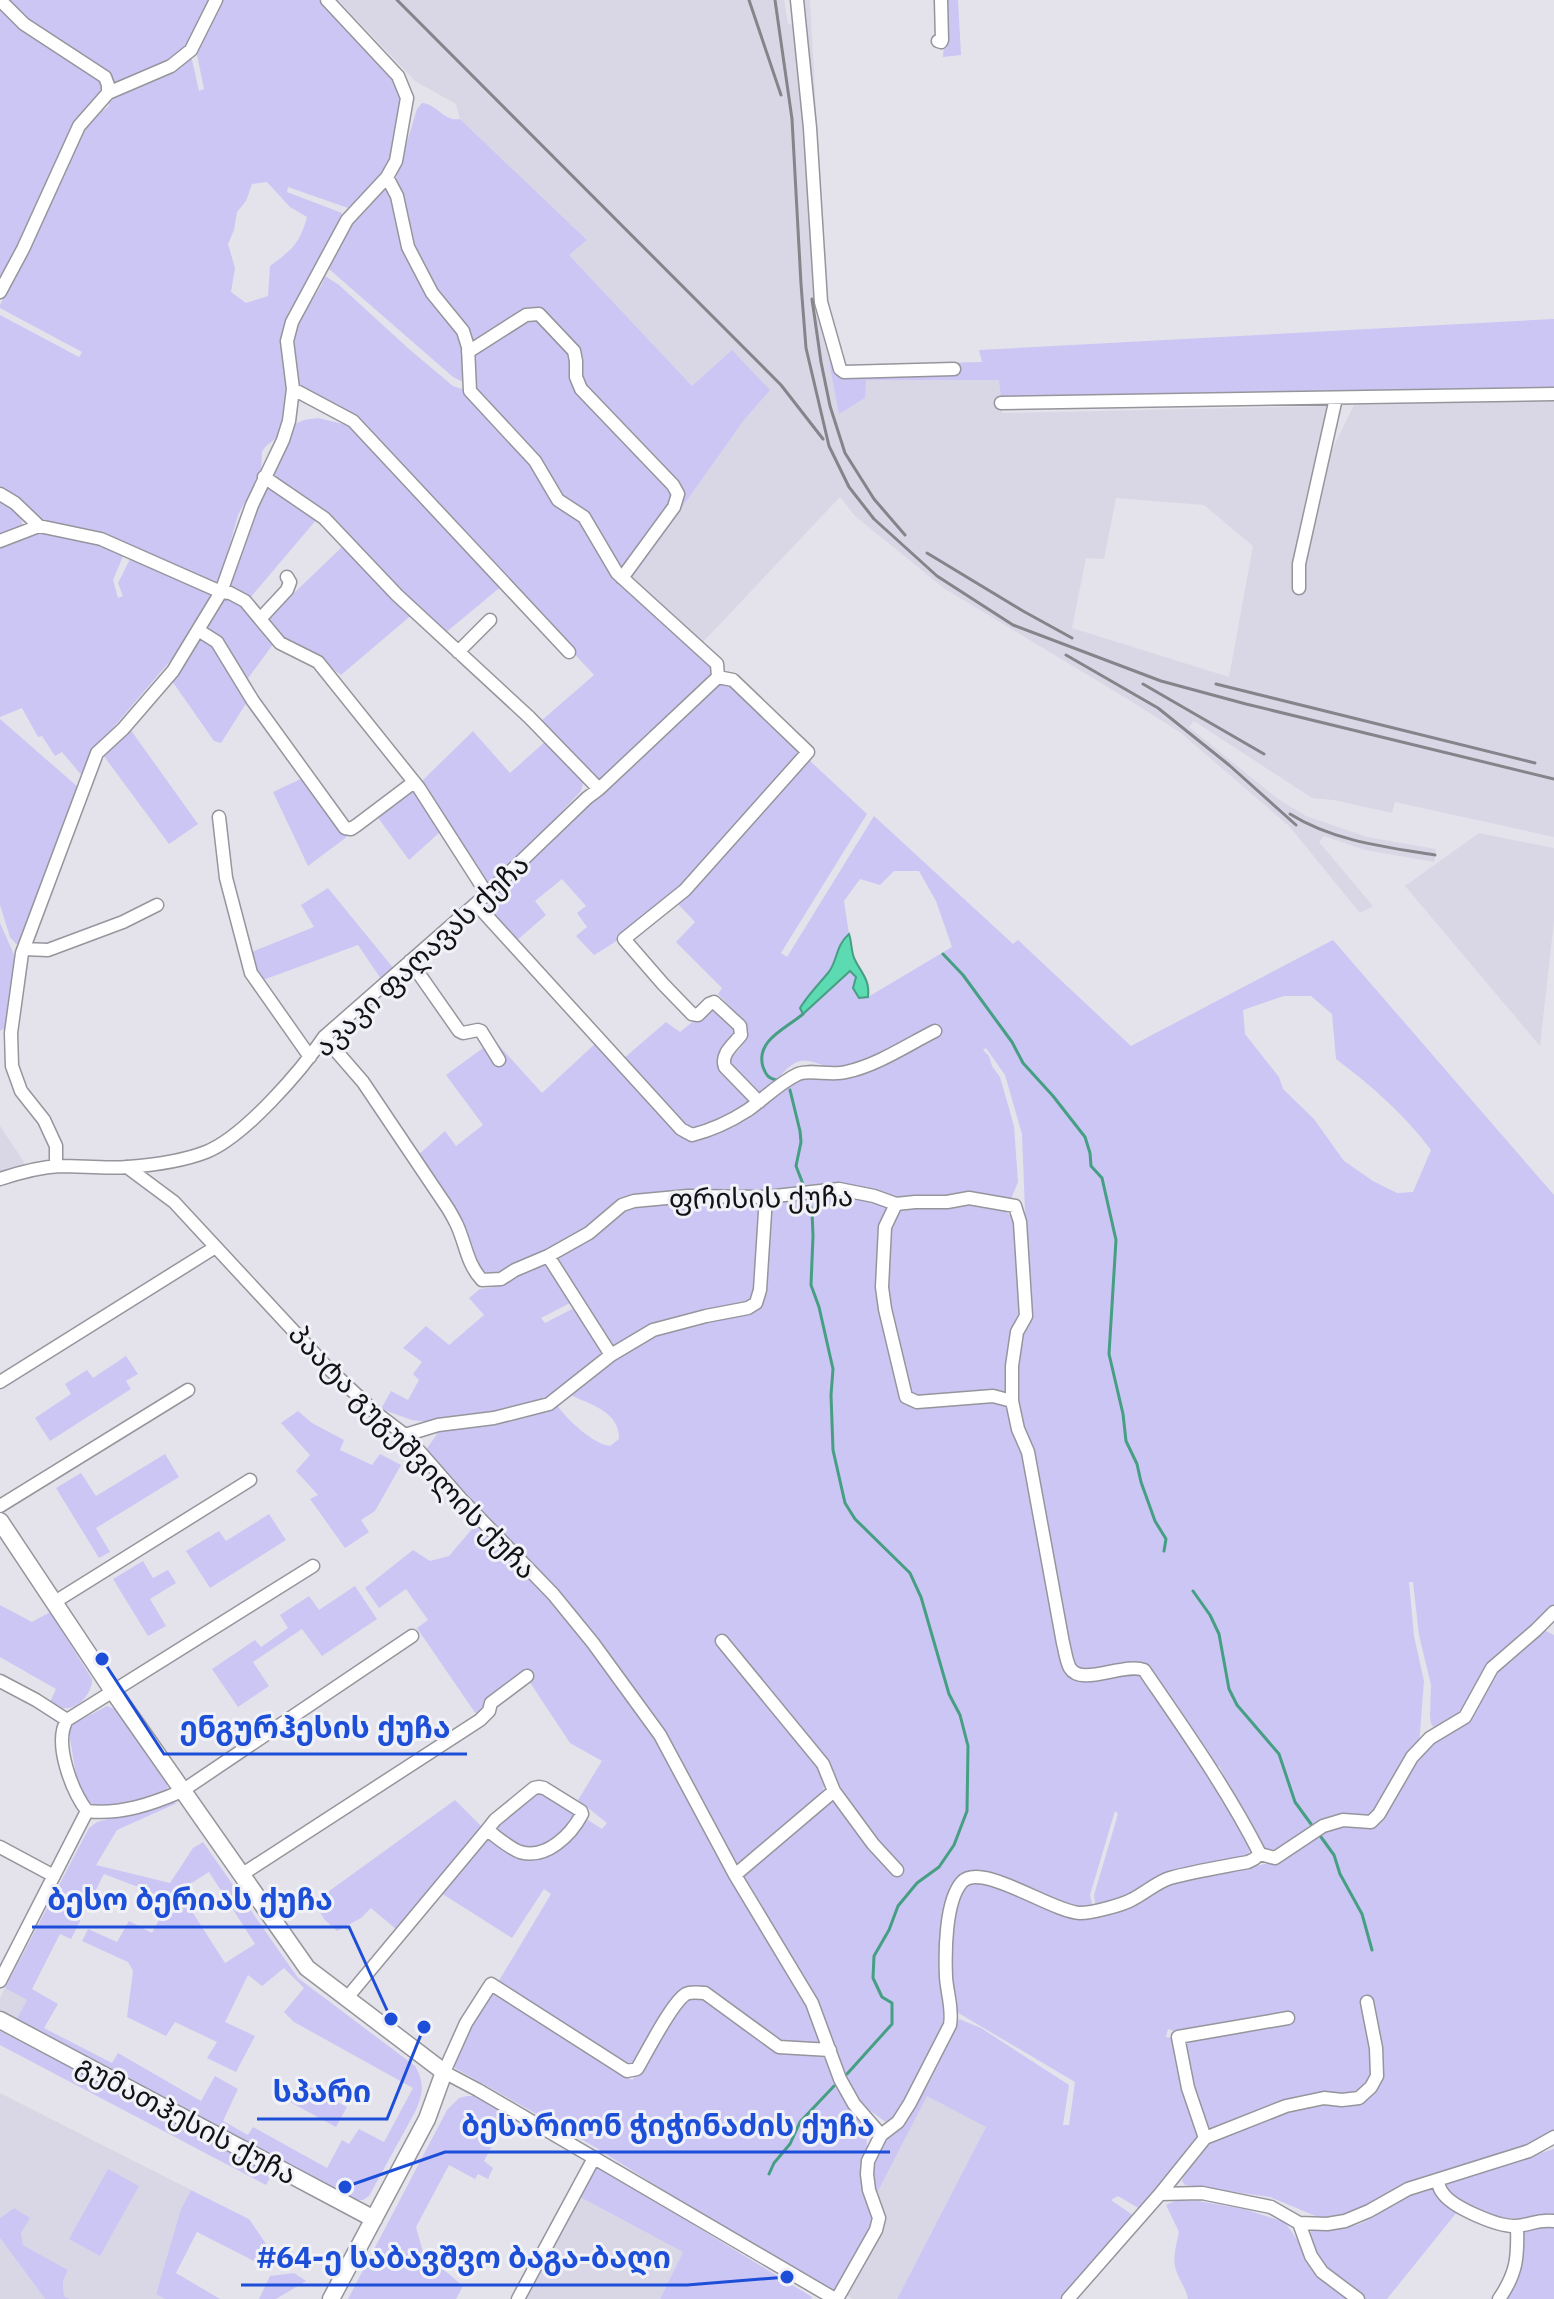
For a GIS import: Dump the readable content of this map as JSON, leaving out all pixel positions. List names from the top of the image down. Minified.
{"streets":{"street":["აკაკი ფაღავას ქუჩა","ფრისის ქუჩა","პაატა გუგუშვილის ქუჩა","გუმათჰესის ქუჩა"]},"crossings":[["აკაკი ფაღავას ქუჩა","ფრისის ქუჩა"],["აკაკი ფაღავას ქუჩა","პაატა გუგუშვილის ქუჩა"]],"places":["ენგურჰესის ქუჩა","ბესო ბერიას ქუჩა","სპარი","ბესარიონ ჭიჭინაძის ქუჩა","#64-ე საბავშვო ბაგა-ბაღი"]}
